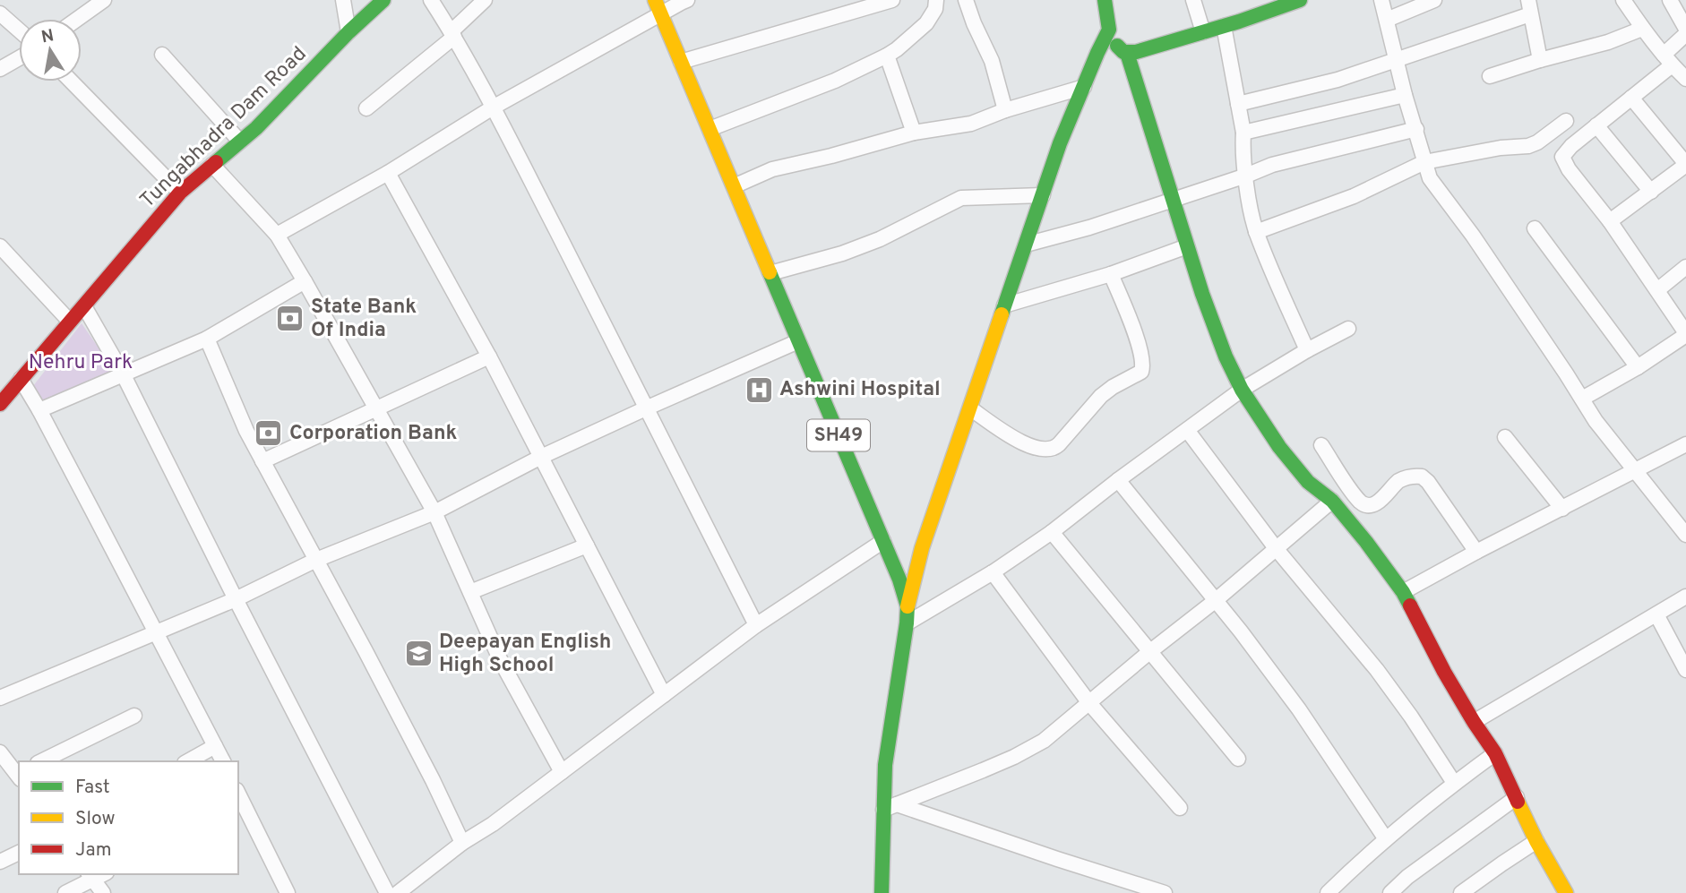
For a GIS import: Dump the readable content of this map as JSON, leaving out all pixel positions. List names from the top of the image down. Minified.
{"streets":{"street":["Tungabhadra Dam Road","SH49"]},"parks":["Nehru Park"],"places":{"bank":["State Bank Of India","Corporation Bank"],"hospital":["Ashwini Hospital"],"school or university":["Deepayan English High School"]},"legend":["Fast","Slow","Jam"],"north":"top"}
